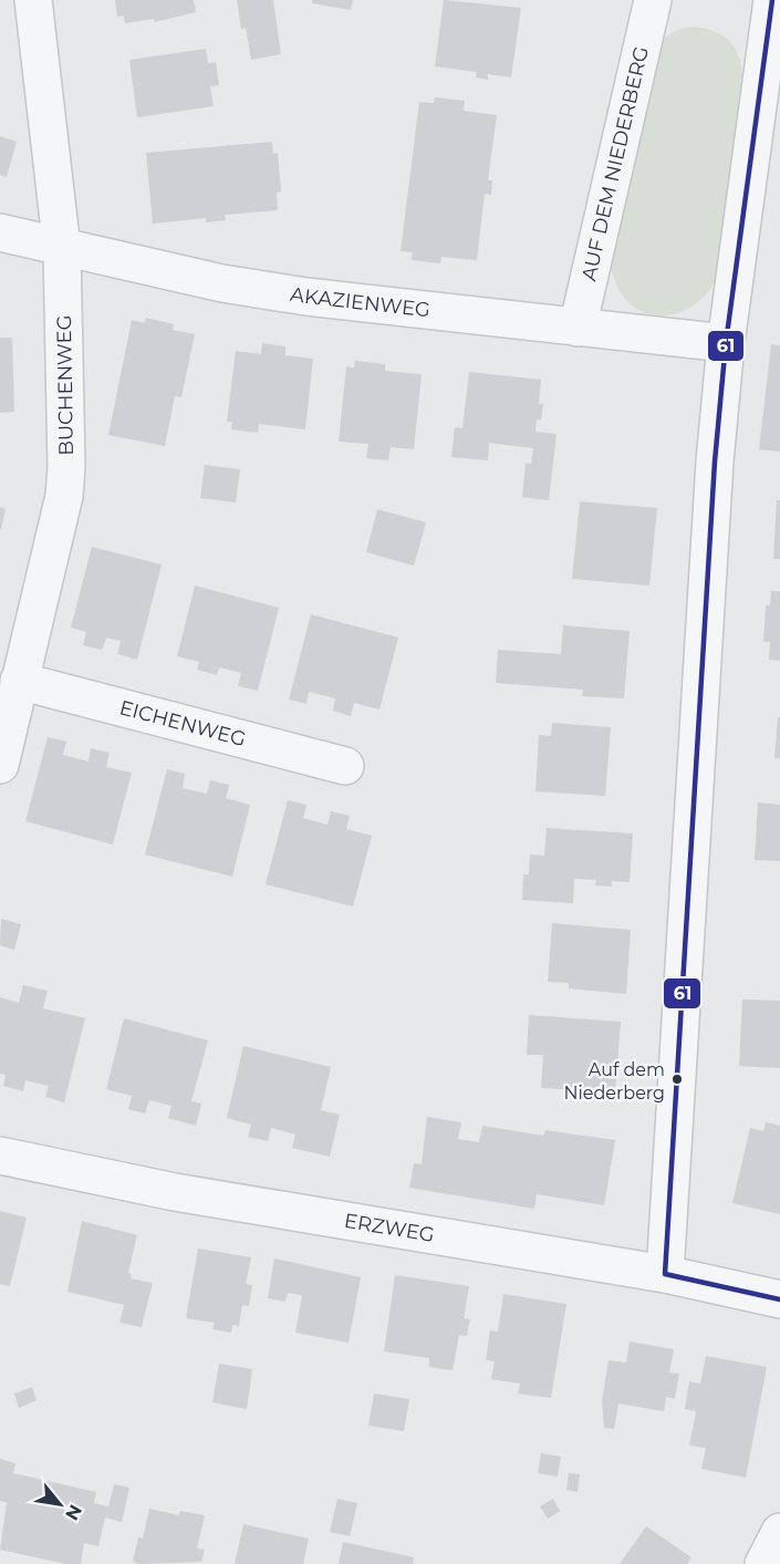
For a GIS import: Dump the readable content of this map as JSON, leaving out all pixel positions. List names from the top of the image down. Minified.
{"streets":{"street":["AUF DEM NIEDERBERG","AKAZIENWEG","BUCHENWEG","EICHENWEG","ERZWEG"]},"crossings":[["AUF DEM NIEDERBERG","AKAZIENWEG"],["AKAZIENWEG","BUCHENWEG"],["BUCHENWEG","EICHENWEG"]],"places":["Auf dem Niederberg"],"lines":["transit line 61"],"north":"bottom right"}
